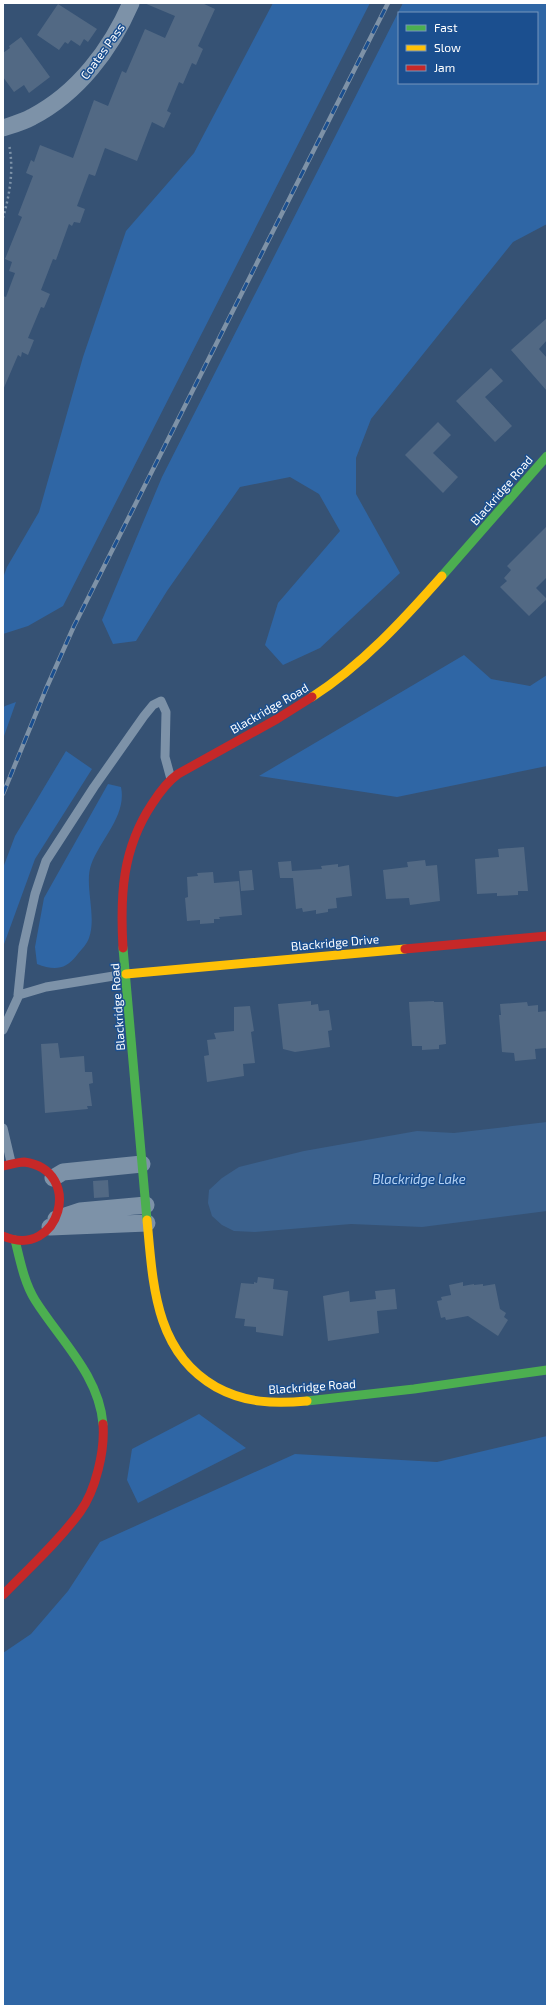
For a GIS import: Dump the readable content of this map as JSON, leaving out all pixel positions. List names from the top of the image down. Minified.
{"streets":{"street":["Coates Pass","Blackridge Road","Blackridge Drive"]},"crossings":[["Blackridge Road","Blackridge Drive"]],"water":["Blackridge Lake"],"legend":["Fast","Slow","Jam"]}
